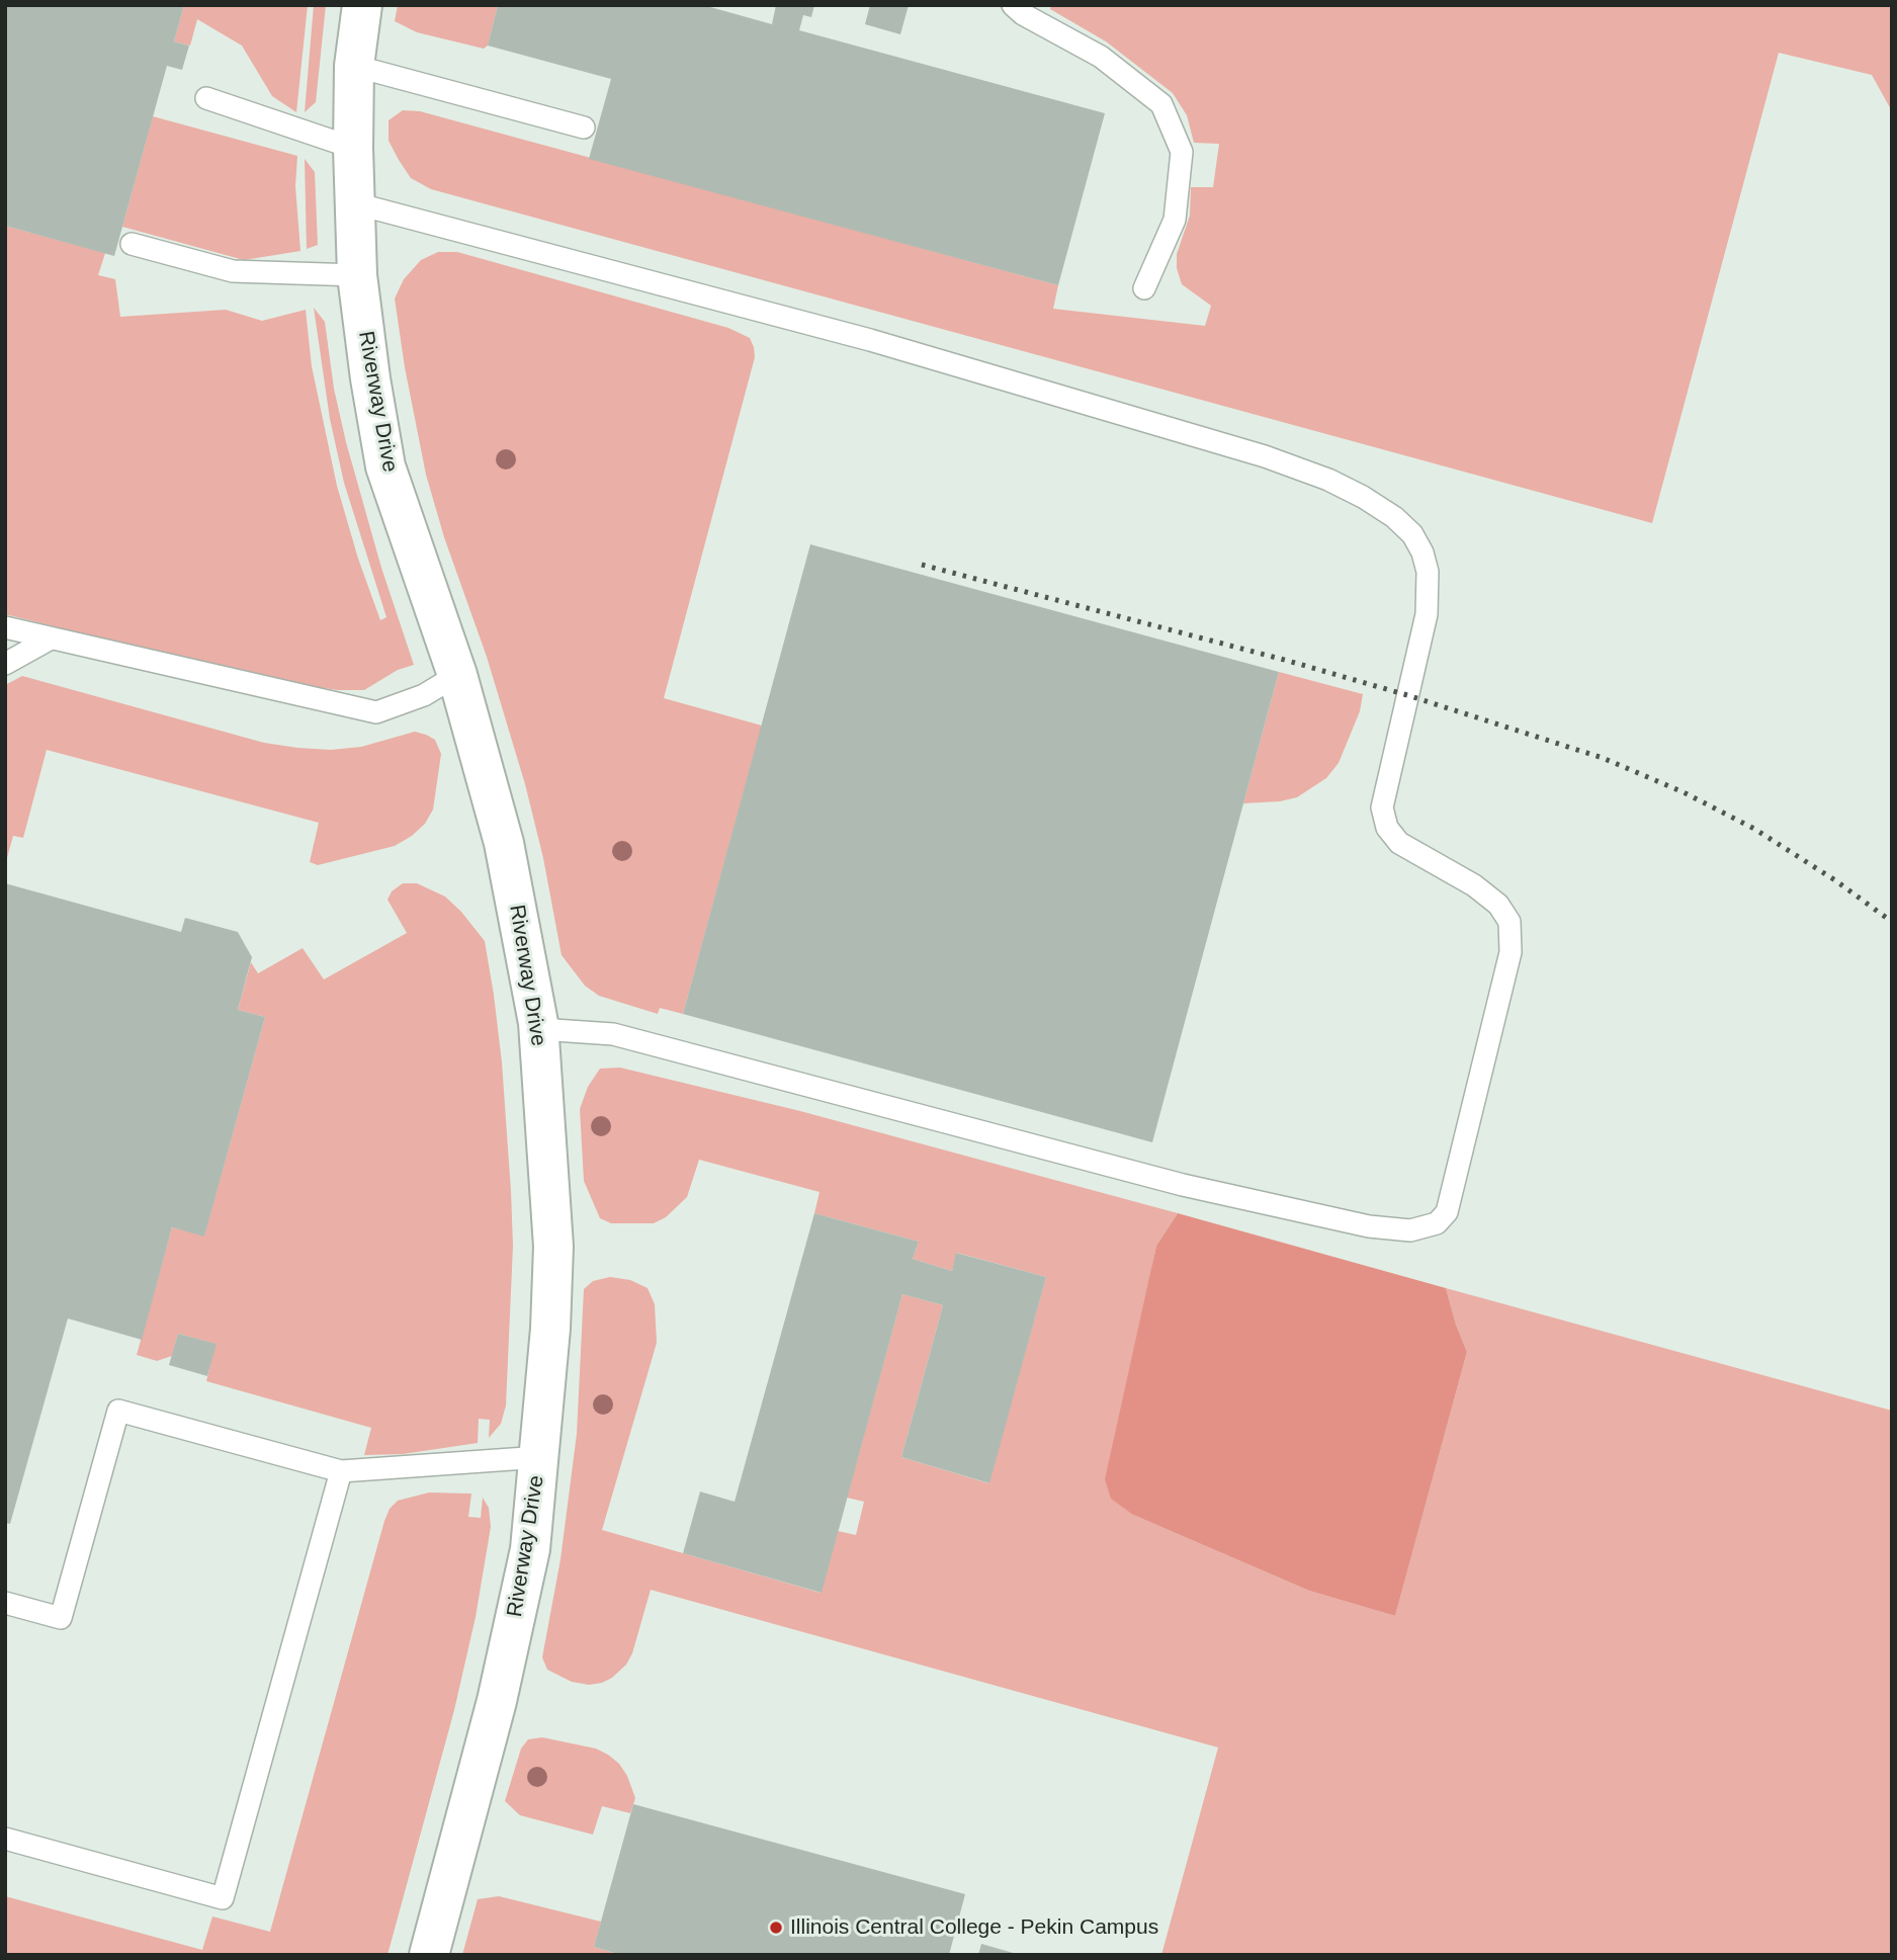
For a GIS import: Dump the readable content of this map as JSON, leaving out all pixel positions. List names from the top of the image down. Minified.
{"streets":{"street":["Riverway Drive"]},"places":["Illinois Central College - Pekin Campus"]}
